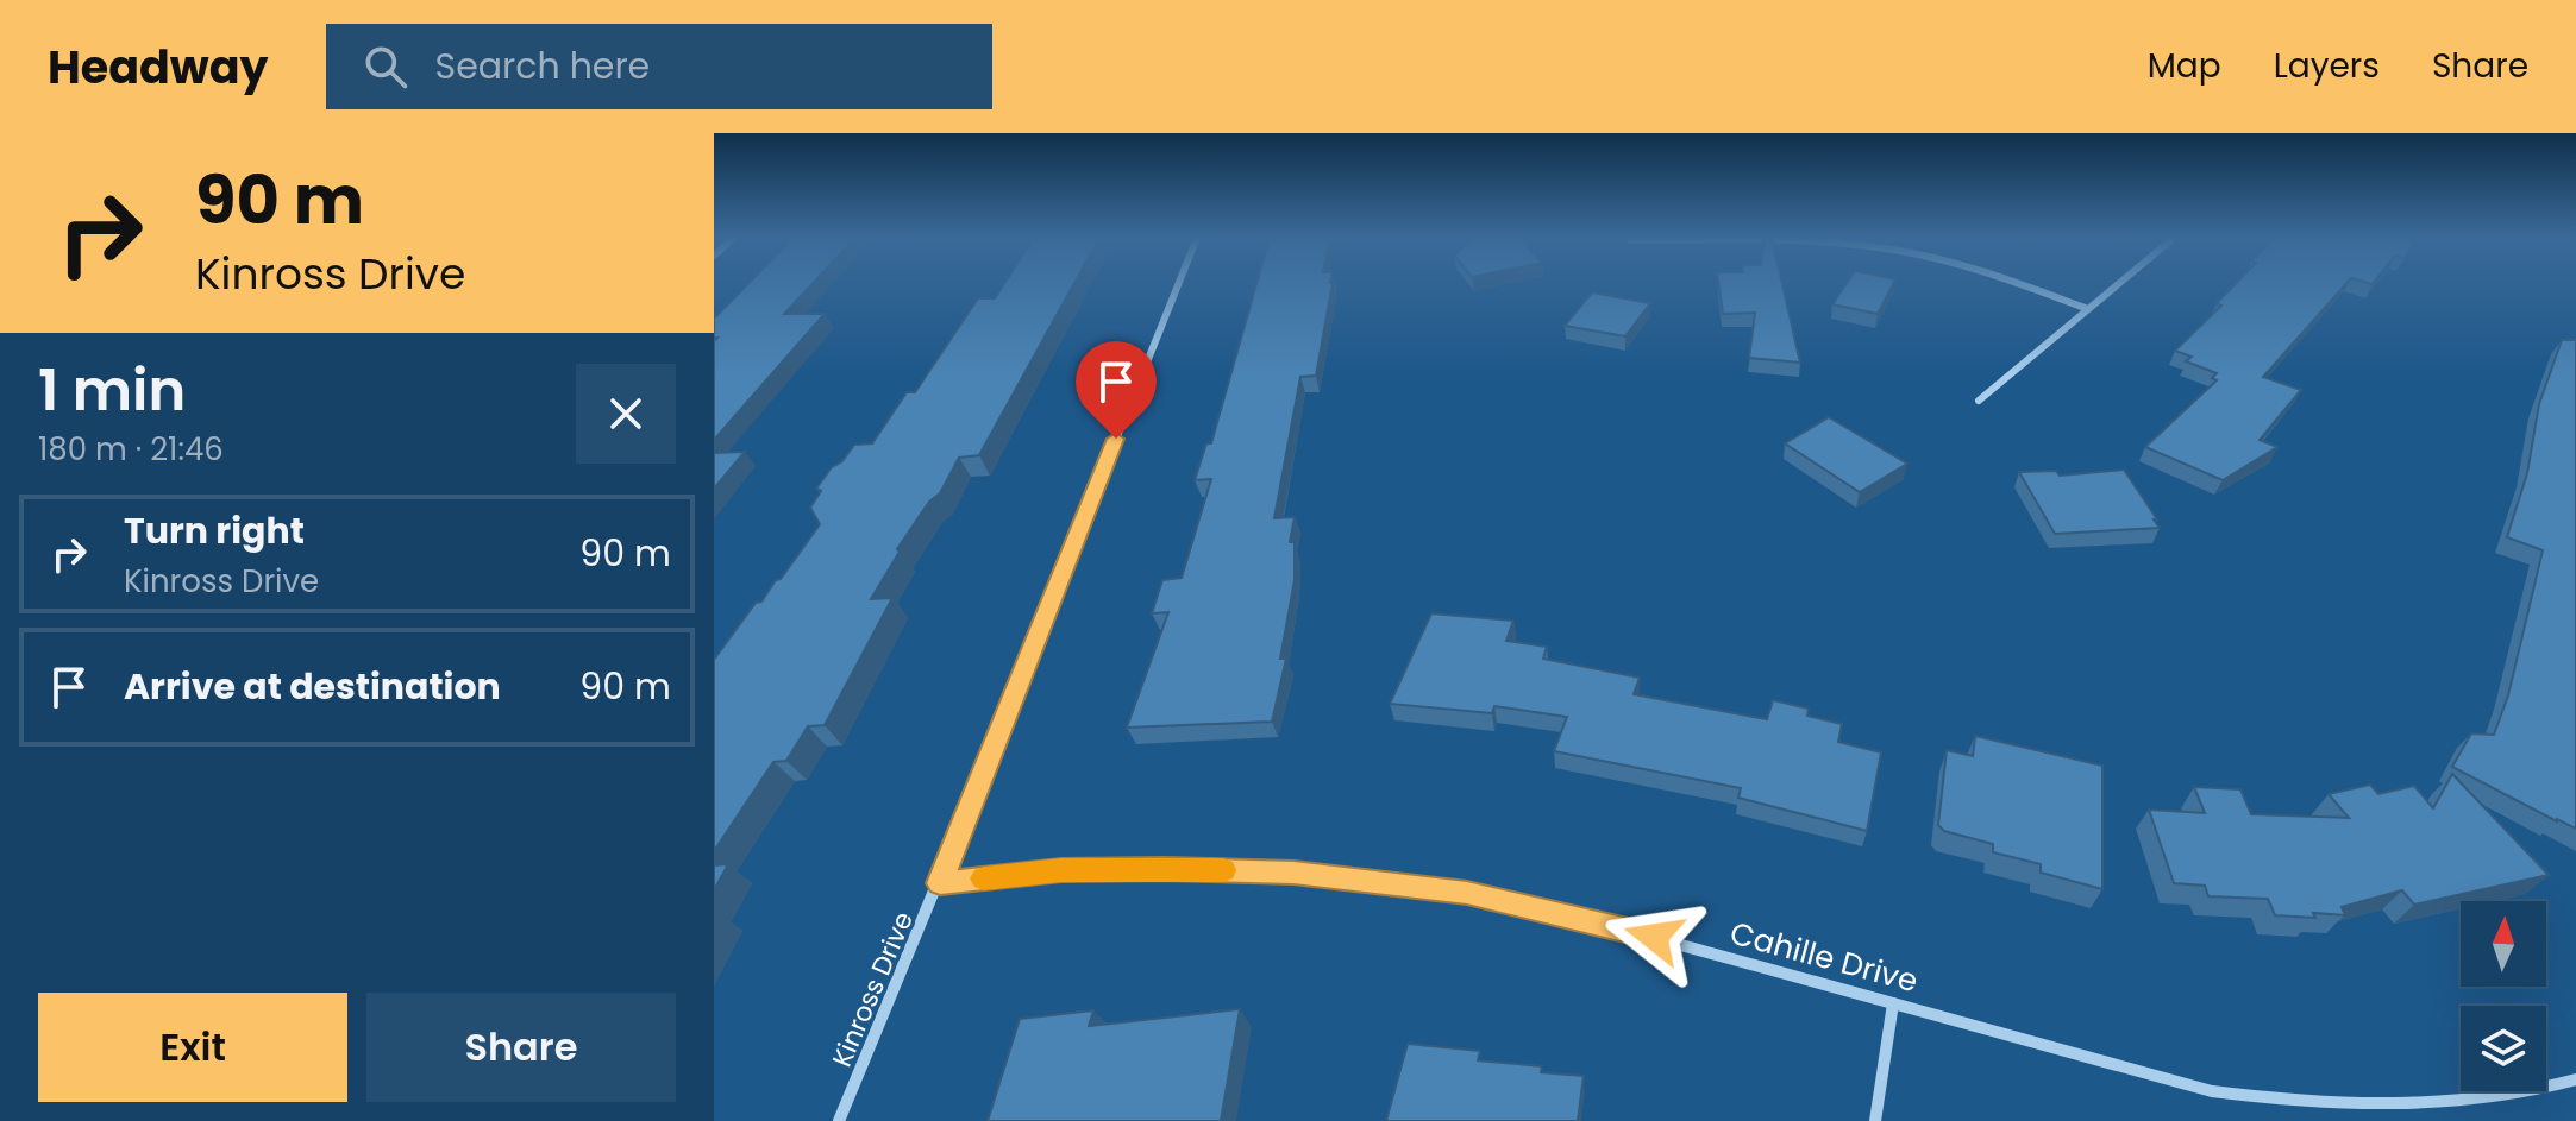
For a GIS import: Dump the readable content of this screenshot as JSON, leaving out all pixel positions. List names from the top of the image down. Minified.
{"streets":{"street":["Cahille Drive","Kinross Drive"]},"crossings":[["Cahille Drive","Kinross Drive"]],"north":"top","page":{"header":"Headway","search":"Search here","nav":["Map","Layers","Share"],"turn":["90 m","Kinross Drive"],"heading":["1 min","180 m · 21:46"],"list":[{"name":"Turn right","note":"Kinross Drive","value":"90 m"},{"name":"Arrive at destination","value":"90 m"}],"buttons":["Exit","Share"]}}
